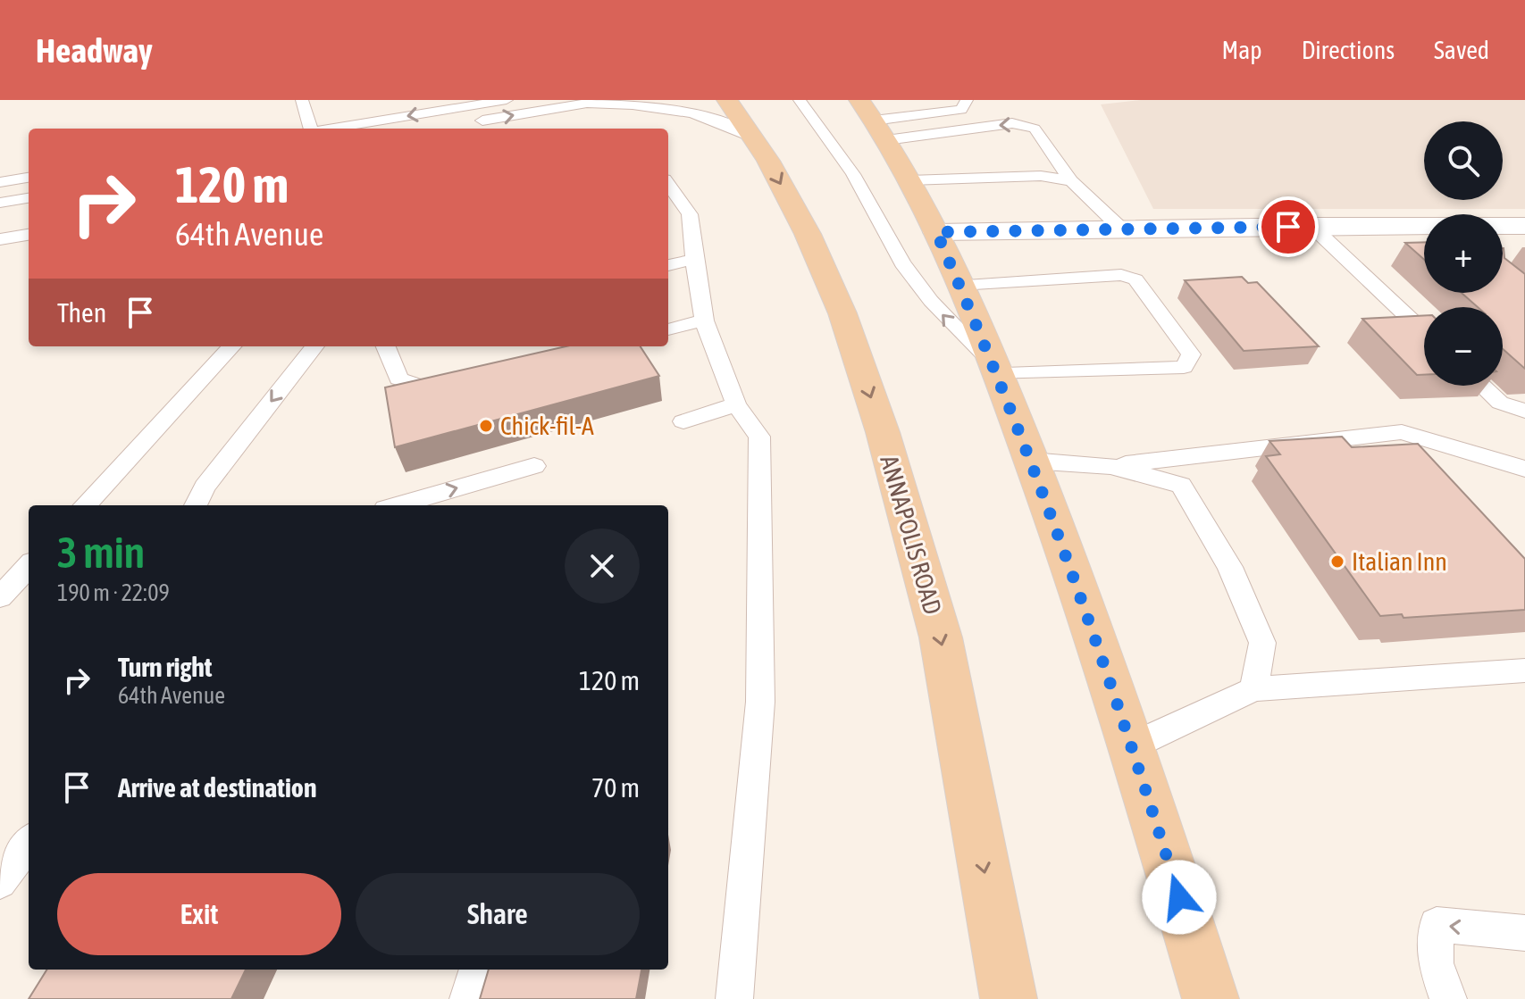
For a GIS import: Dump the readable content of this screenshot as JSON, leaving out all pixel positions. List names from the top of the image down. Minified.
{"streets":{"main road":["ANNAPOLIS ROAD"]},"places":["Chick-fil-A","Italian Inn"],"page":{"header":"Headway","nav":["Map","Directions","Saved"],"map_buttons":["+","−"],"turn":["120 m","64th Avenue"],"then":"Then","heading":["3 min","190 m · 22:09"],"list":[{"name":"Turn right","note":"64th Avenue","value":"120 m"},{"name":"Arrive at destination","value":"70 m"}],"buttons":["Exit","Share"]}}
